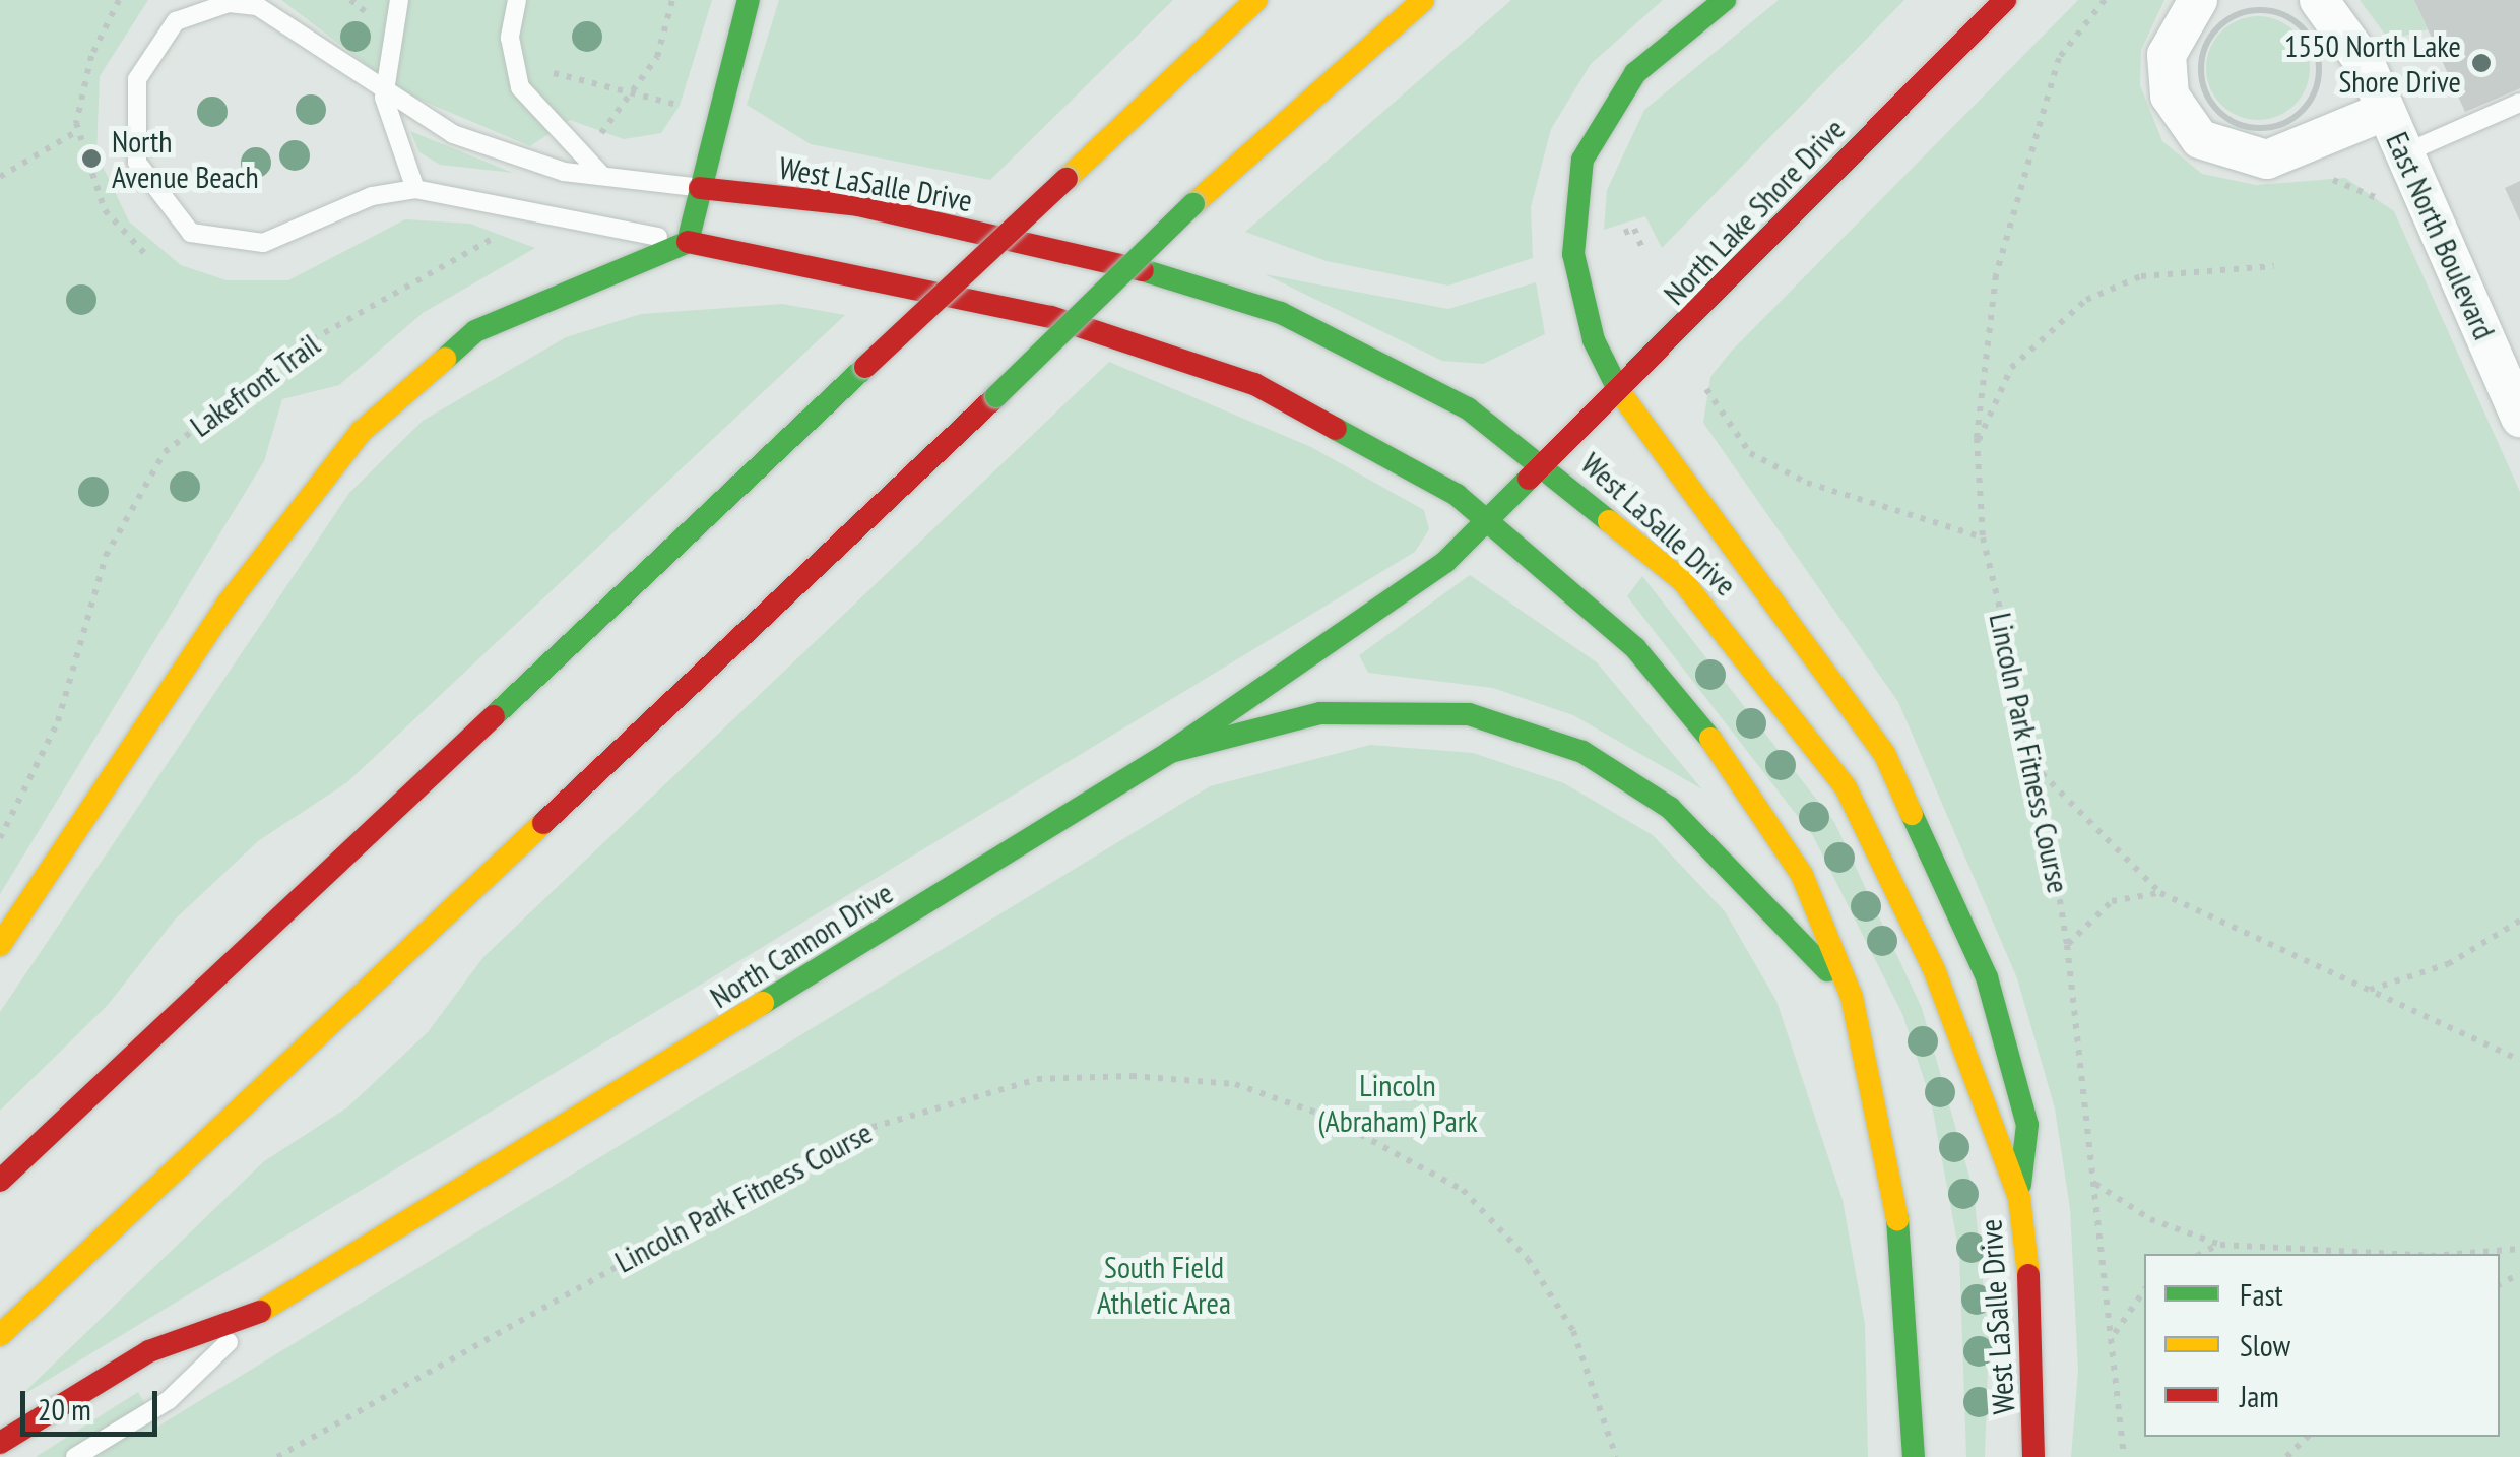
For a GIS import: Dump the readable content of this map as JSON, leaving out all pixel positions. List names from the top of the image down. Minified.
{"streets":{"main road":["West LaSalle Drive","North Lake Shore Drive","North Cannon Drive"],"street":["East North Boulevard"],"path":["Lakefront Trail","Lincoln Park Fitness Course"]},"crossings":[["West LaSalle Drive","North Lake Shore Drive"],["West LaSalle Drive","North Cannon Drive"],["North Lake Shore Drive","North Cannon Drive"]],"parks":["Lincoln (Abraham) Park","South Field Athletic Area"],"places":["1550 North Lake Shore Drive","North Avenue Beach"],"legend":["Fast","Slow","Jam"],"scale_bar":"20 m"}
